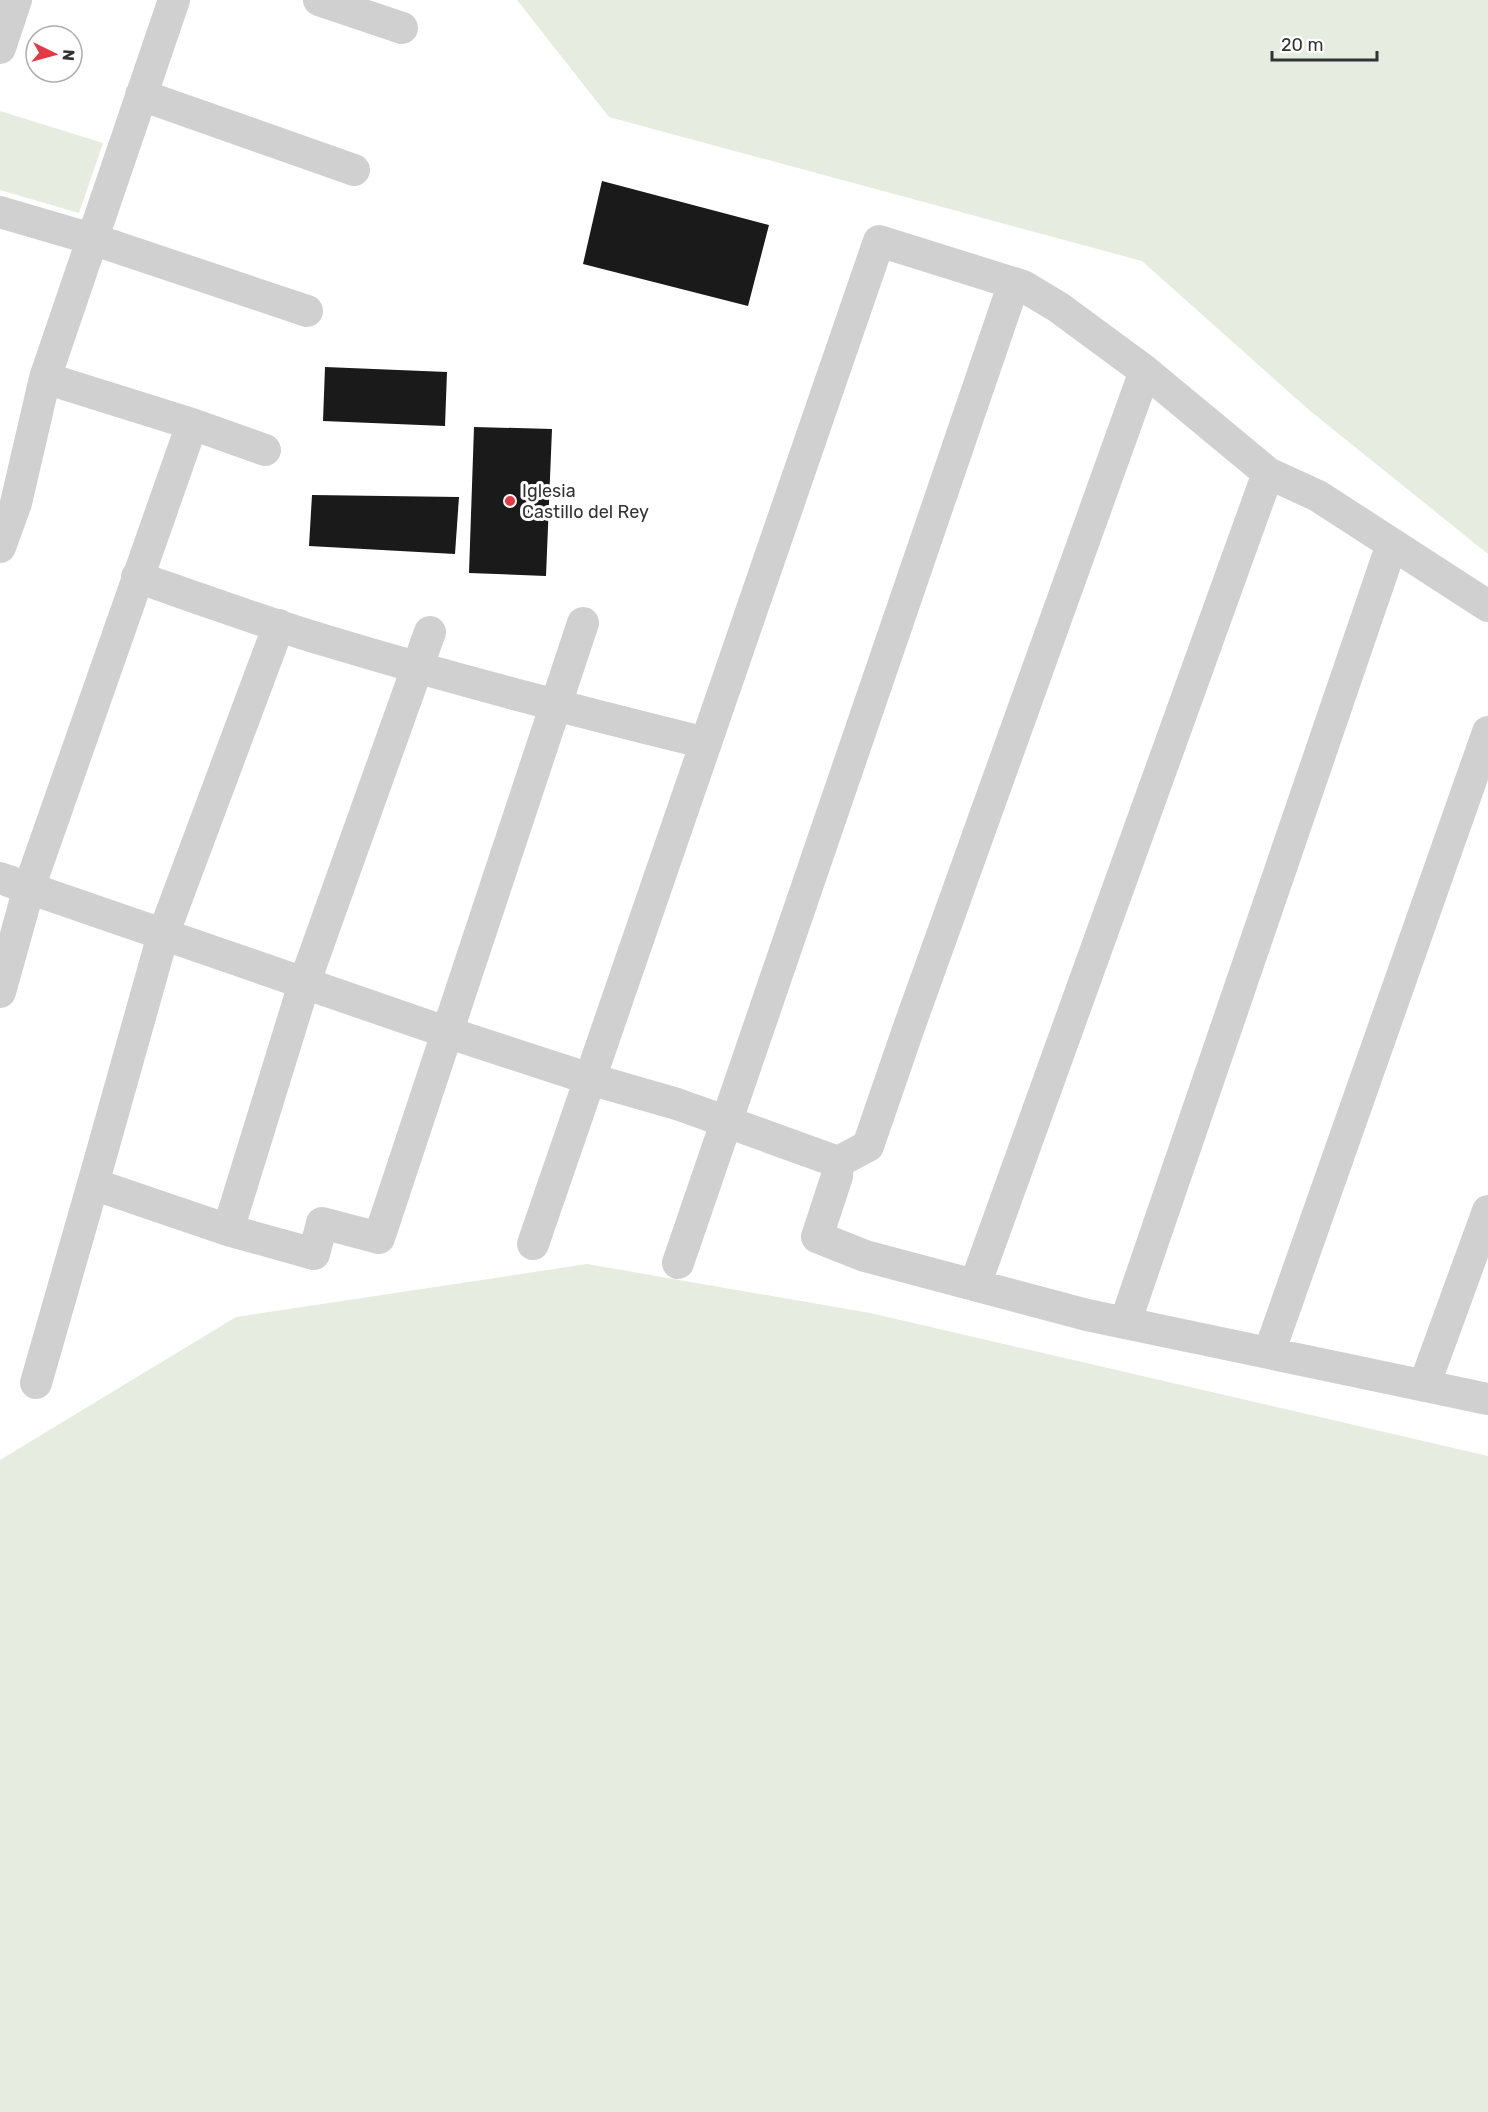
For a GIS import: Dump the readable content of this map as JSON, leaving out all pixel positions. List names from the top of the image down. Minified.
{"places":["Iglesia Castillo del Rey"],"scale_bar":"20 m","north":"right"}
